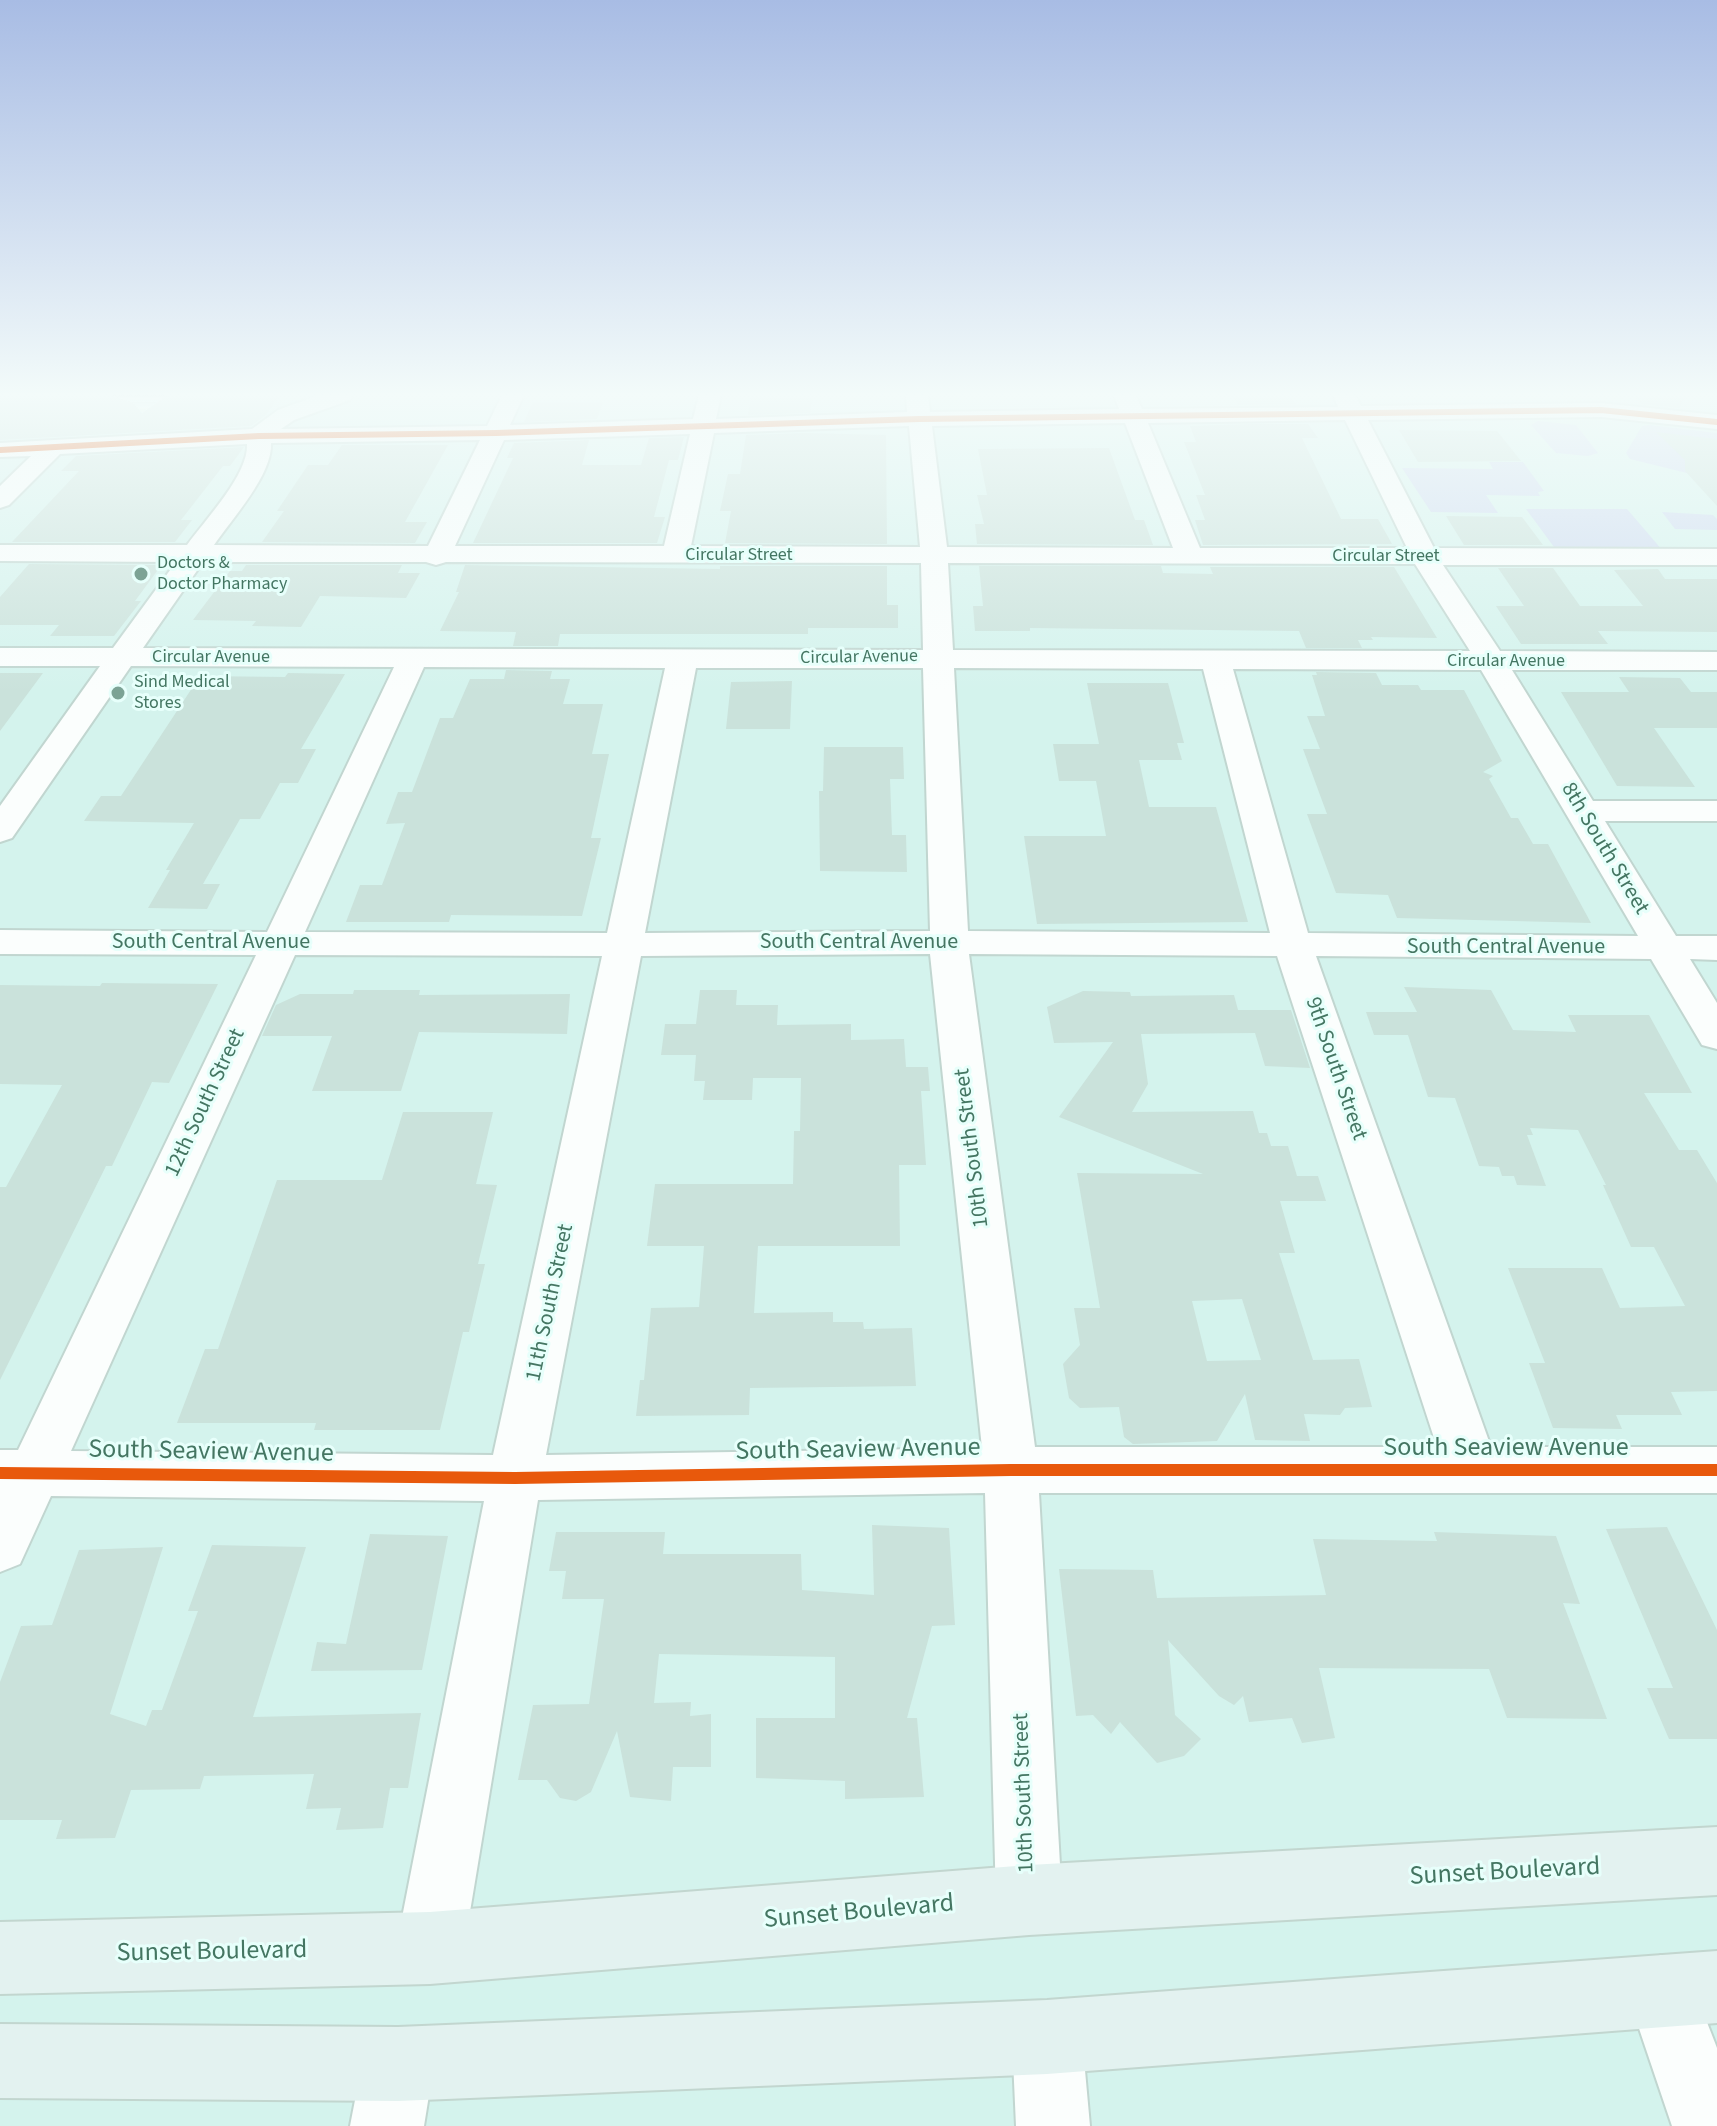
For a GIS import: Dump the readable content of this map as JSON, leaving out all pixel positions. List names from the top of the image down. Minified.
{"streets":{"main road":["Sunset Boulevard"],"street":["Circular Street","Circular Avenue","8th South Street","South Central Avenue","9th South Street","12th South Street","10th South Street","11th South Street","South Seaview Avenue"]},"crossings":[["Circular Street","8th South Street"],["Circular Street","10th South Street"],["Circular Avenue","8th South Street"],["Circular Avenue","9th South Street"],["Circular Avenue","12th South Street"],["Circular Avenue","10th South Street"],["Circular Avenue","11th South Street"],["South Central Avenue","12th South Street"],["9th South Street","South Seaview Avenue"],["12th South Street","South Seaview Avenue"],["10th South Street","South Seaview Avenue"],["10th South Street","Sunset Boulevard"],["11th South Street","South Seaview Avenue"],["11th South Street","Sunset Boulevard"]],"places":["Doctors & Doctor Pharmacy","Sind Medical Stores"]}
